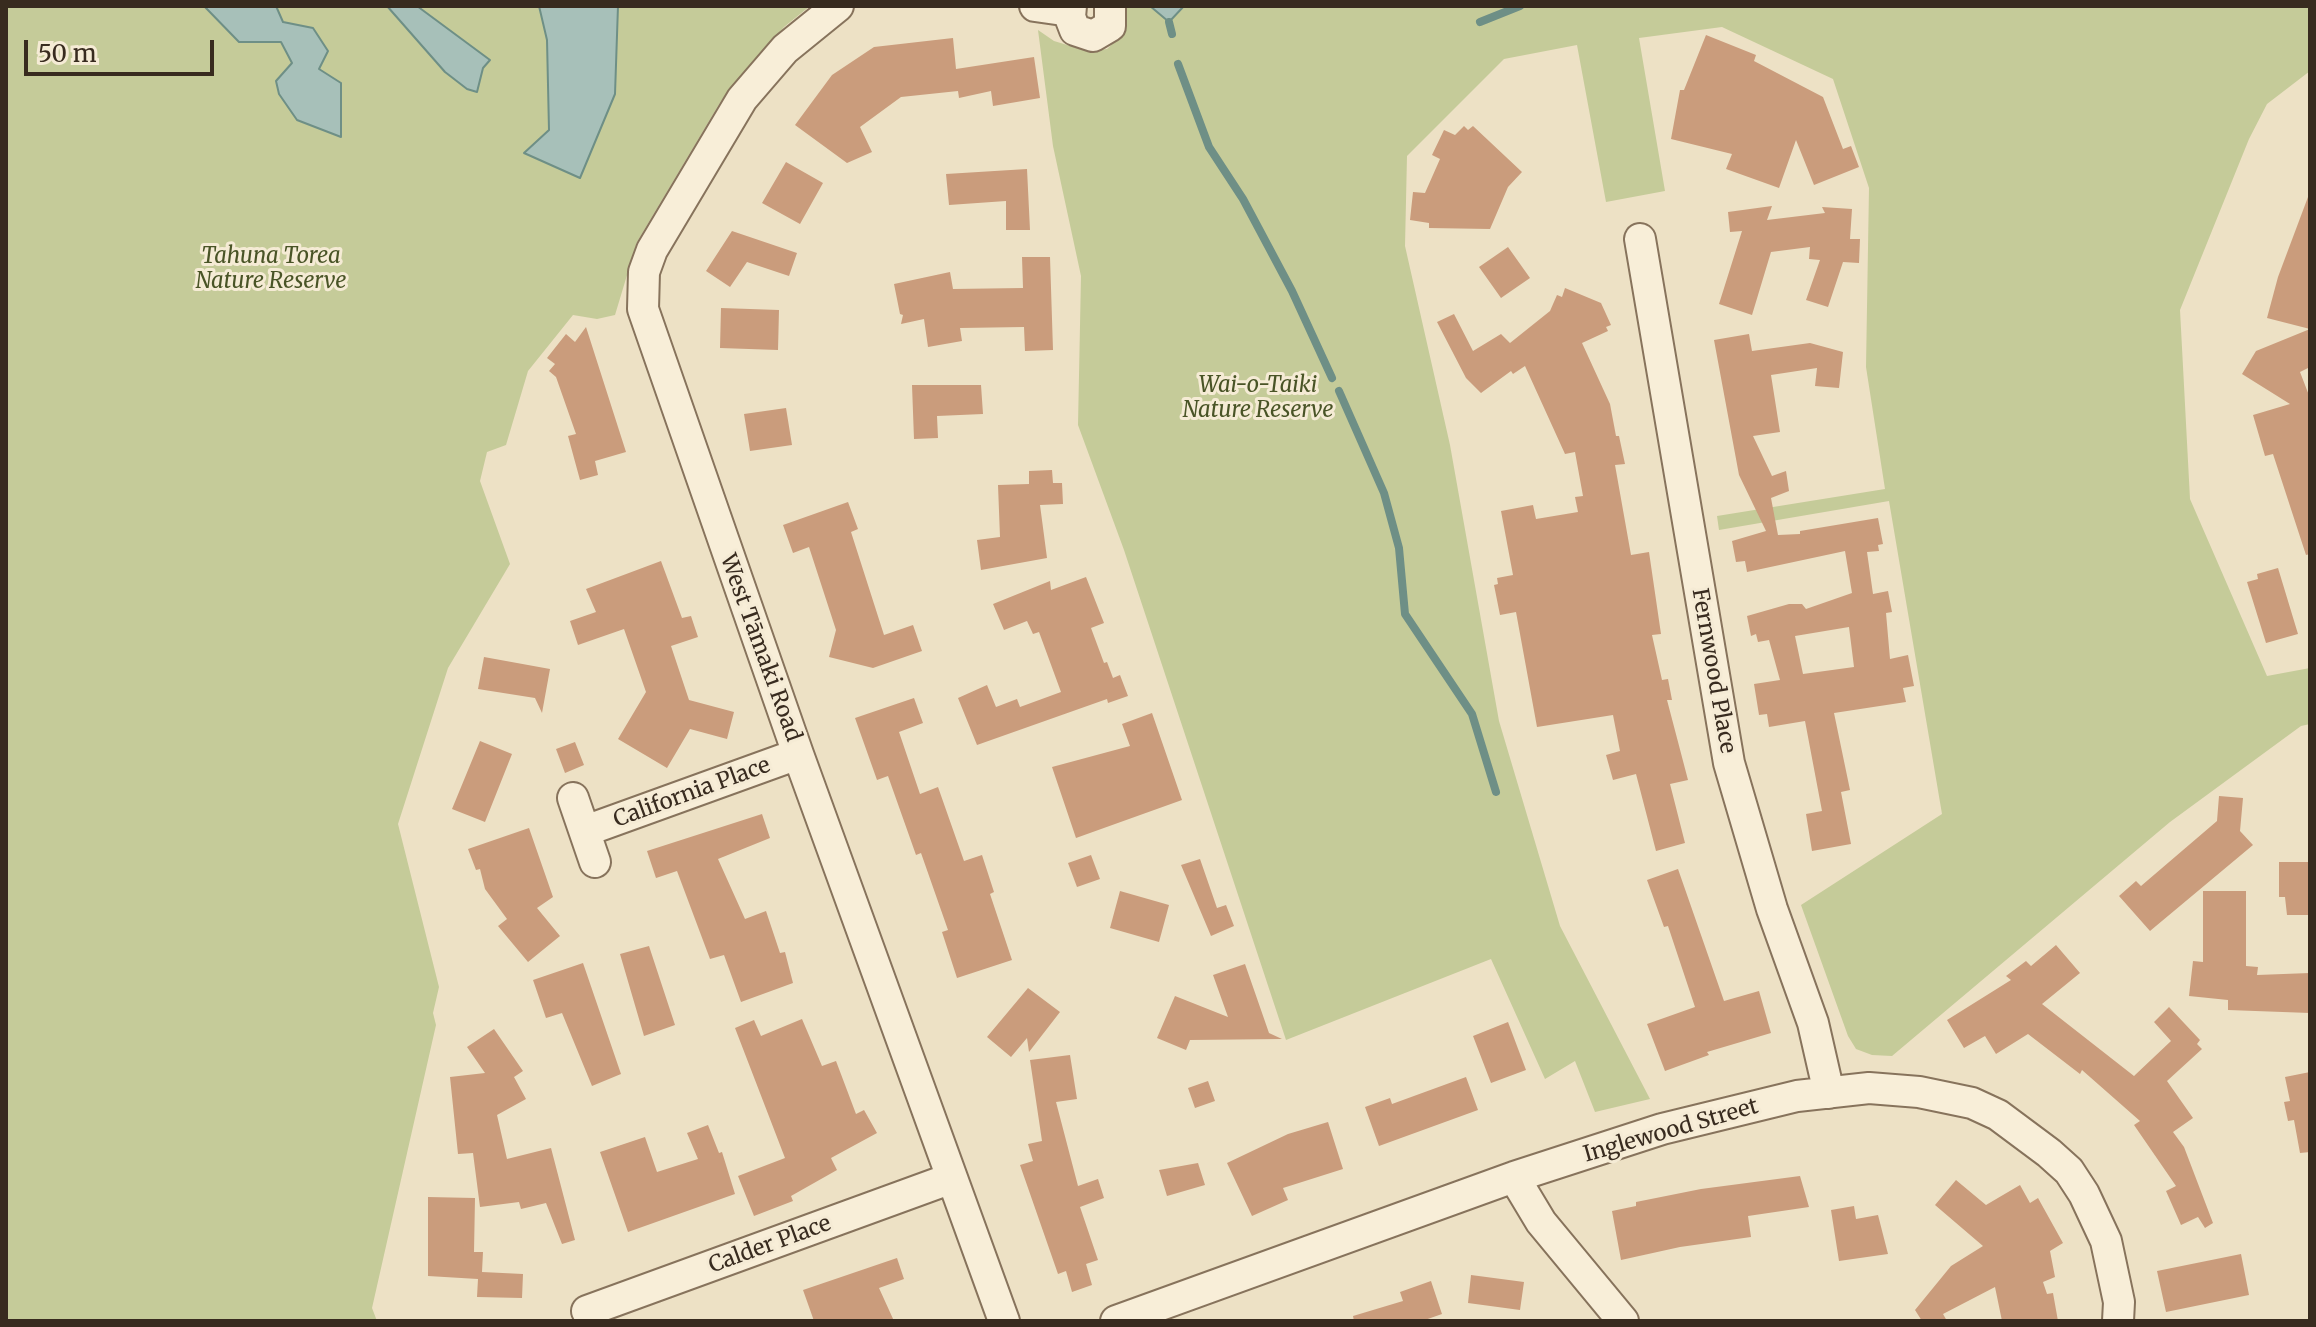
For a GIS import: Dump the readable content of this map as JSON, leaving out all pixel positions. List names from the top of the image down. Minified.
{"streets":{"street":["West Tāmaki Road","Fernwood Place","California Place","Inglewood Street","Calder Place"]},"crossings":[["West Tāmaki Road","California Place"],["West Tāmaki Road","Calder Place"],["Fernwood Place","Inglewood Street"]],"parks":["Tahuna Torea Nature Reserve","Wai-o-Taiki Nature Reserve"],"scale_bar":"50 m"}
